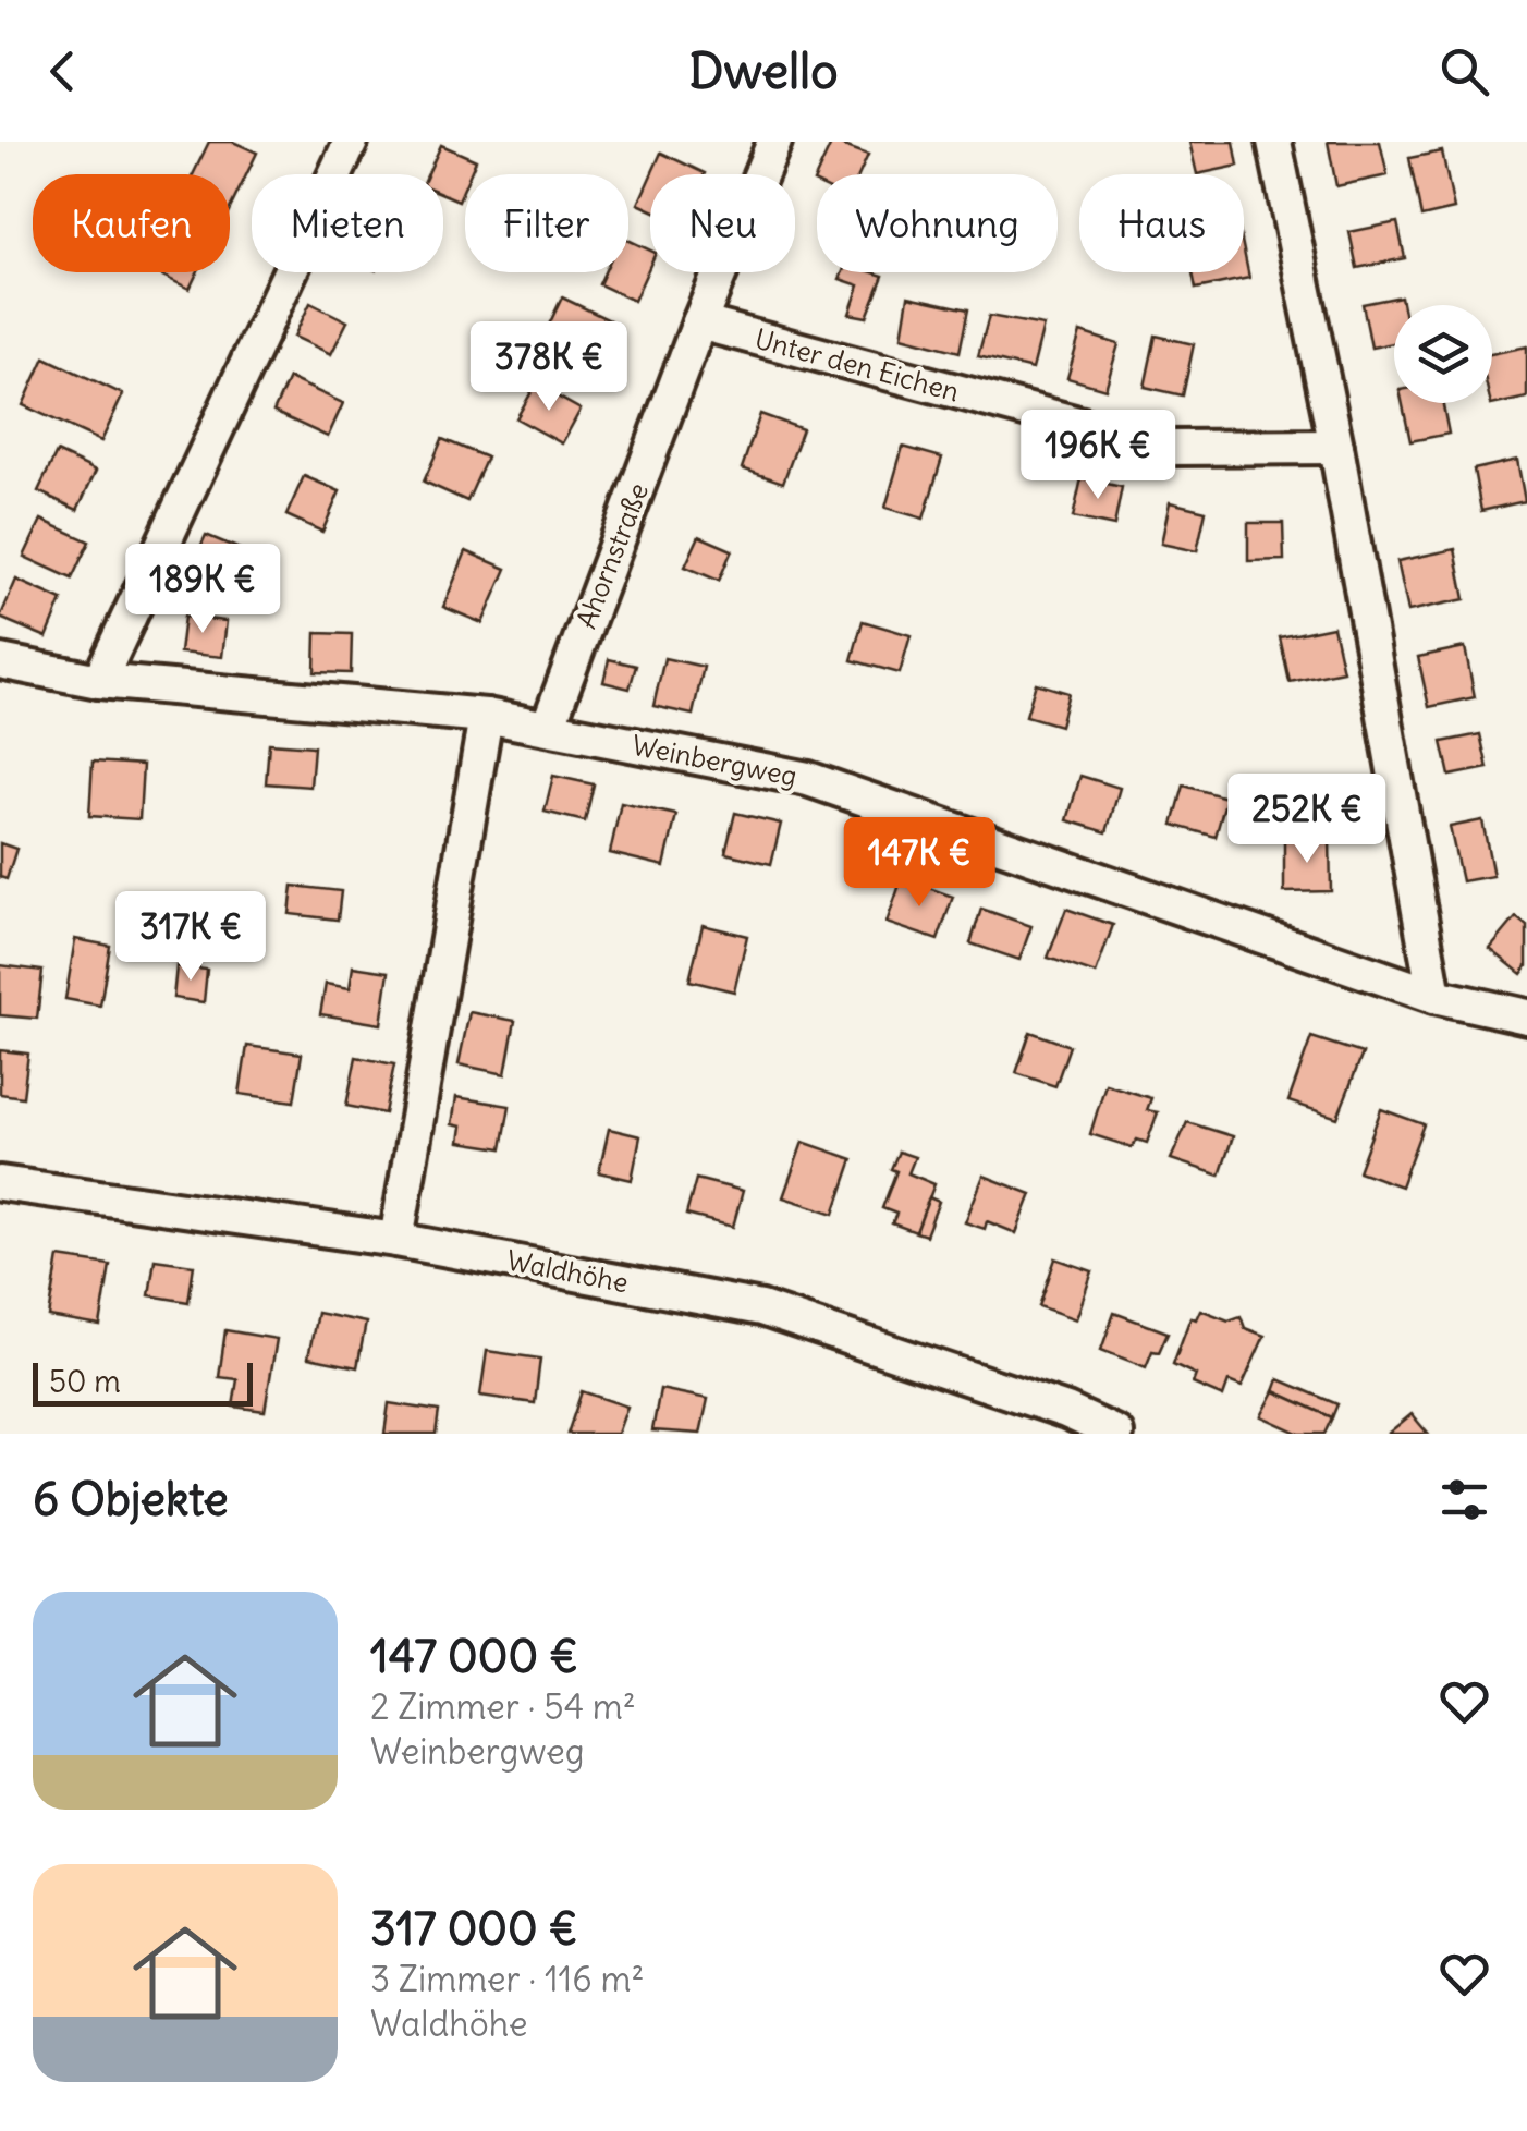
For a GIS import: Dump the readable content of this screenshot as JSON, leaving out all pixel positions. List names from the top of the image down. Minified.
{"streets":{"street":["Unter den Eichen","Ahornstraße","Weinbergweg","Waldhöhe"]},"crossings":[["Unter den Eichen","Ahornstraße"],["Ahornstraße","Weinbergweg"]],"scale_bar":"50 m","page":{"header":"Dwello","chip":["Kaufen","Mieten","Filter","Neu","Wohnung","Haus"],"price":["378K €","196K €","189K €","252K €","147K €","317K €"],"scale":"50 m","heading":"6 Objekte","list":[{"name":"147 000 €","note":"2 Zimmer · 54 m² · Weinbergweg"},{"name":"317 000 €","note":"3 Zimmer · 116 m² · Waldhöhe"}]}}
